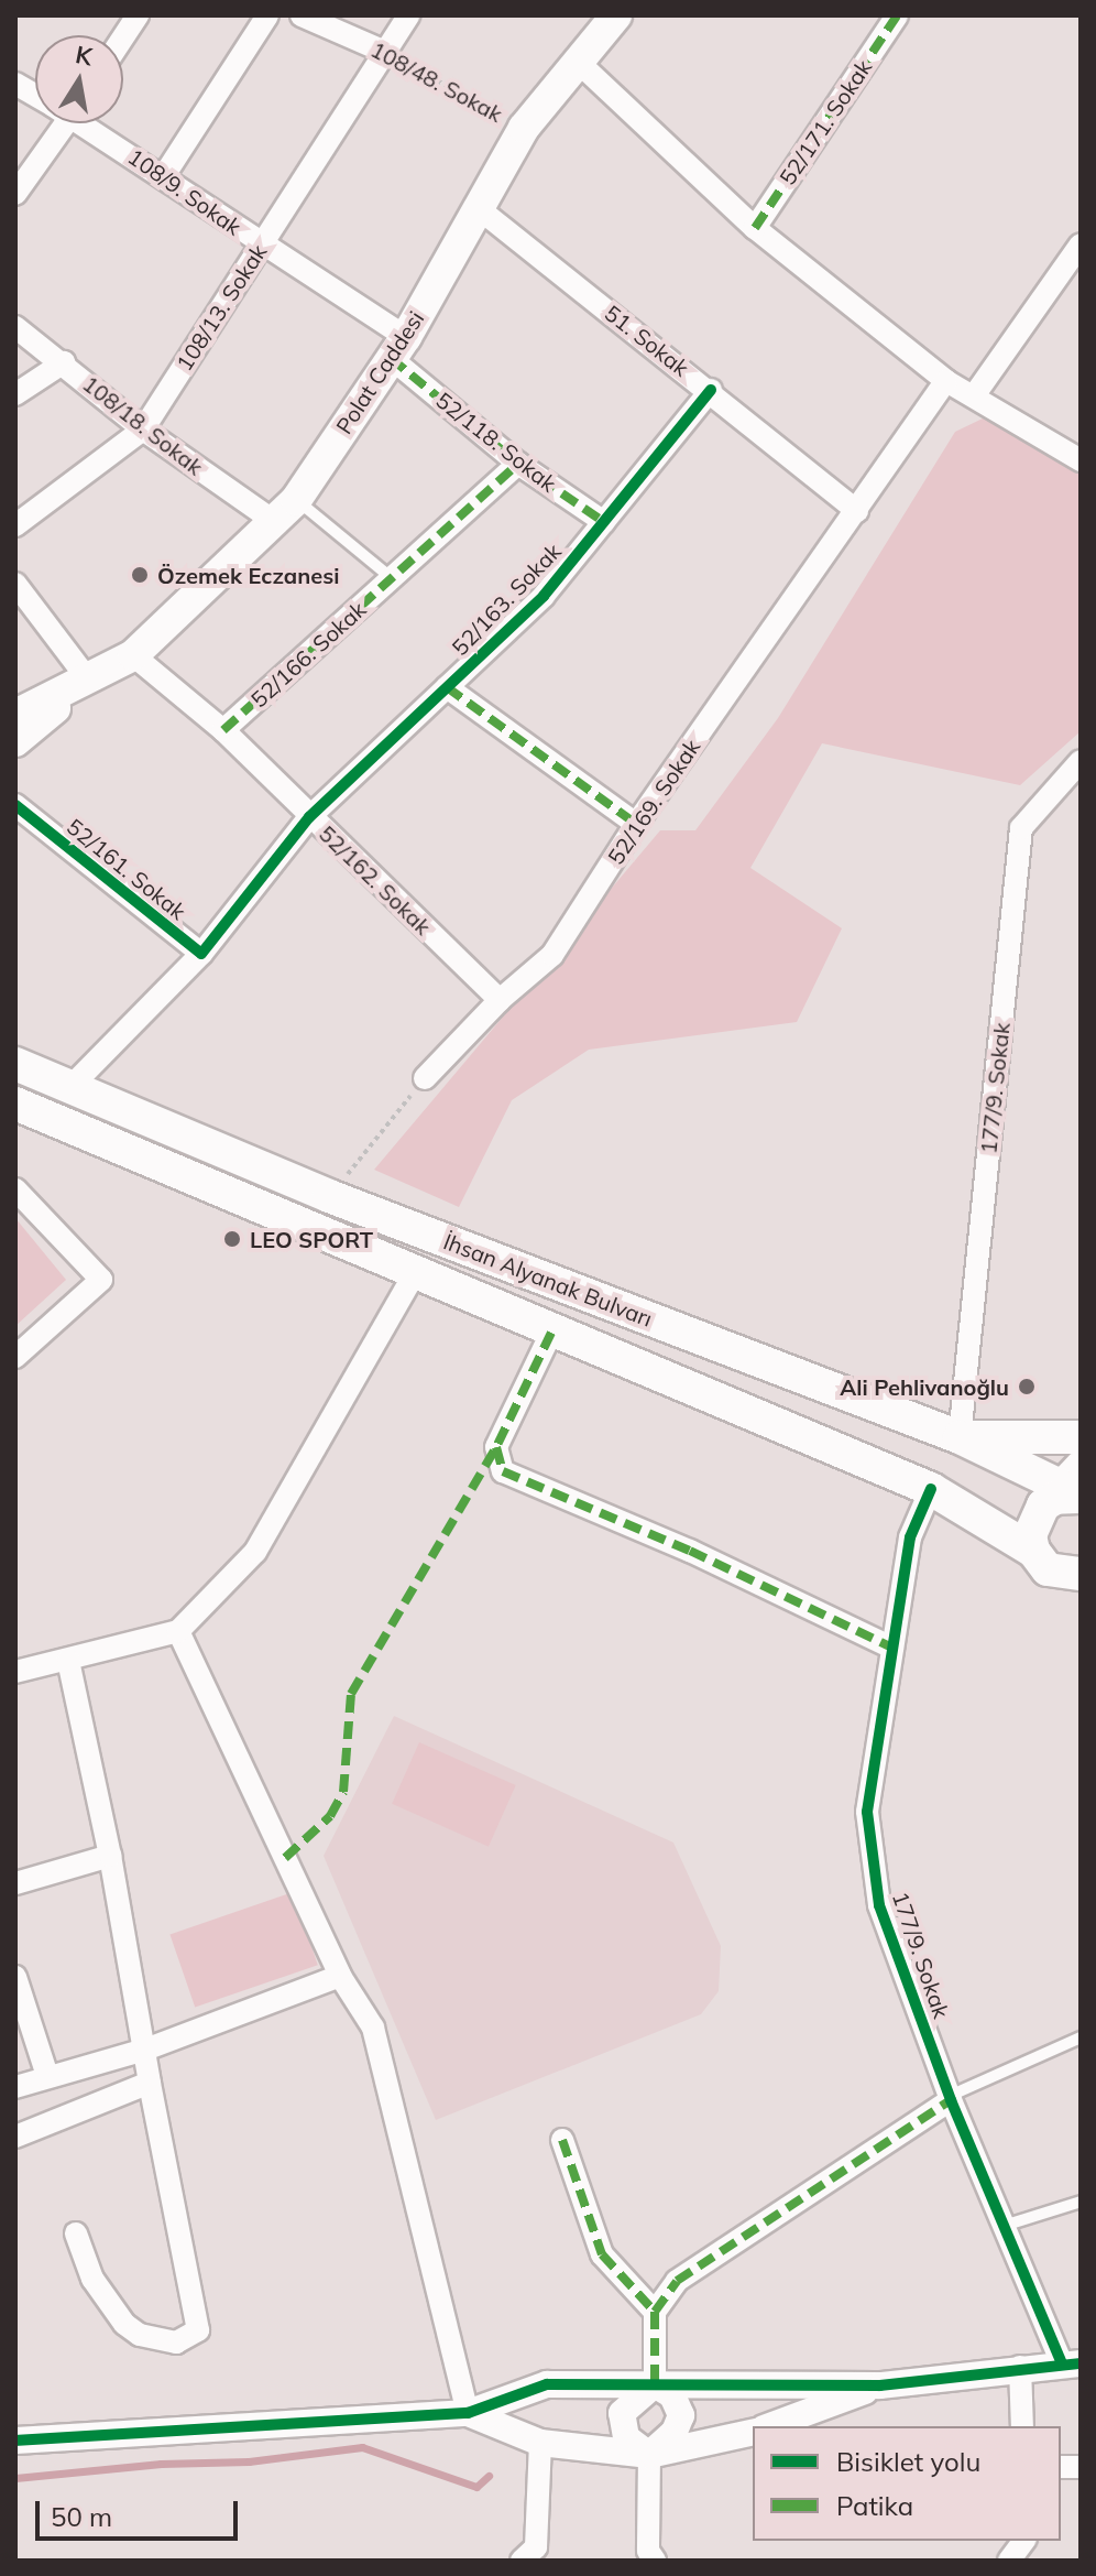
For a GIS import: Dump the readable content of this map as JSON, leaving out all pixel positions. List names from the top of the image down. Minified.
{"streets":{"main road":["Polat Caddesi","İhsan Alyanak Bulvarı"],"street":["108/48. Sokak","52/171. Sokak","108/9. Sokak","108/13. Sokak","51. Sokak","108/18. Sokak","52/118. Sokak","52/163. Sokak","52/166. Sokak","52/169. Sokak","52/161. Sokak","52/162. Sokak","177/9. Sokak"]},"crossings":[["108/48. Sokak","108/13. Sokak"],["108/48. Sokak","Polat Caddesi"],["108/9. Sokak","108/13. Sokak"],["108/9. Sokak","Polat Caddesi"],["108/9. Sokak","52/118. Sokak"],["108/13. Sokak","108/18. Sokak"],["51. Sokak","Polat Caddesi"],["51. Sokak","52/163. Sokak"],["51. Sokak","52/169. Sokak"],["Polat Caddesi","108/18. Sokak"],["Polat Caddesi","52/118. Sokak"],["Polat Caddesi","52/162. Sokak"],["52/118. Sokak","52/163. Sokak"],["52/118. Sokak","52/166. Sokak"],["52/163. Sokak","52/162. Sokak"],["52/166. Sokak","52/162. Sokak"],["52/169. Sokak","52/162. Sokak"],["177/9. Sokak","İhsan Alyanak Bulvarı"]],"places":["Özemek Eczanesi","LEO SPORT","Ali Pehlivanoğlu"],"legend":["Bisiklet yolu","Patika"],"scale_bar":"50 m","north":"top"}
